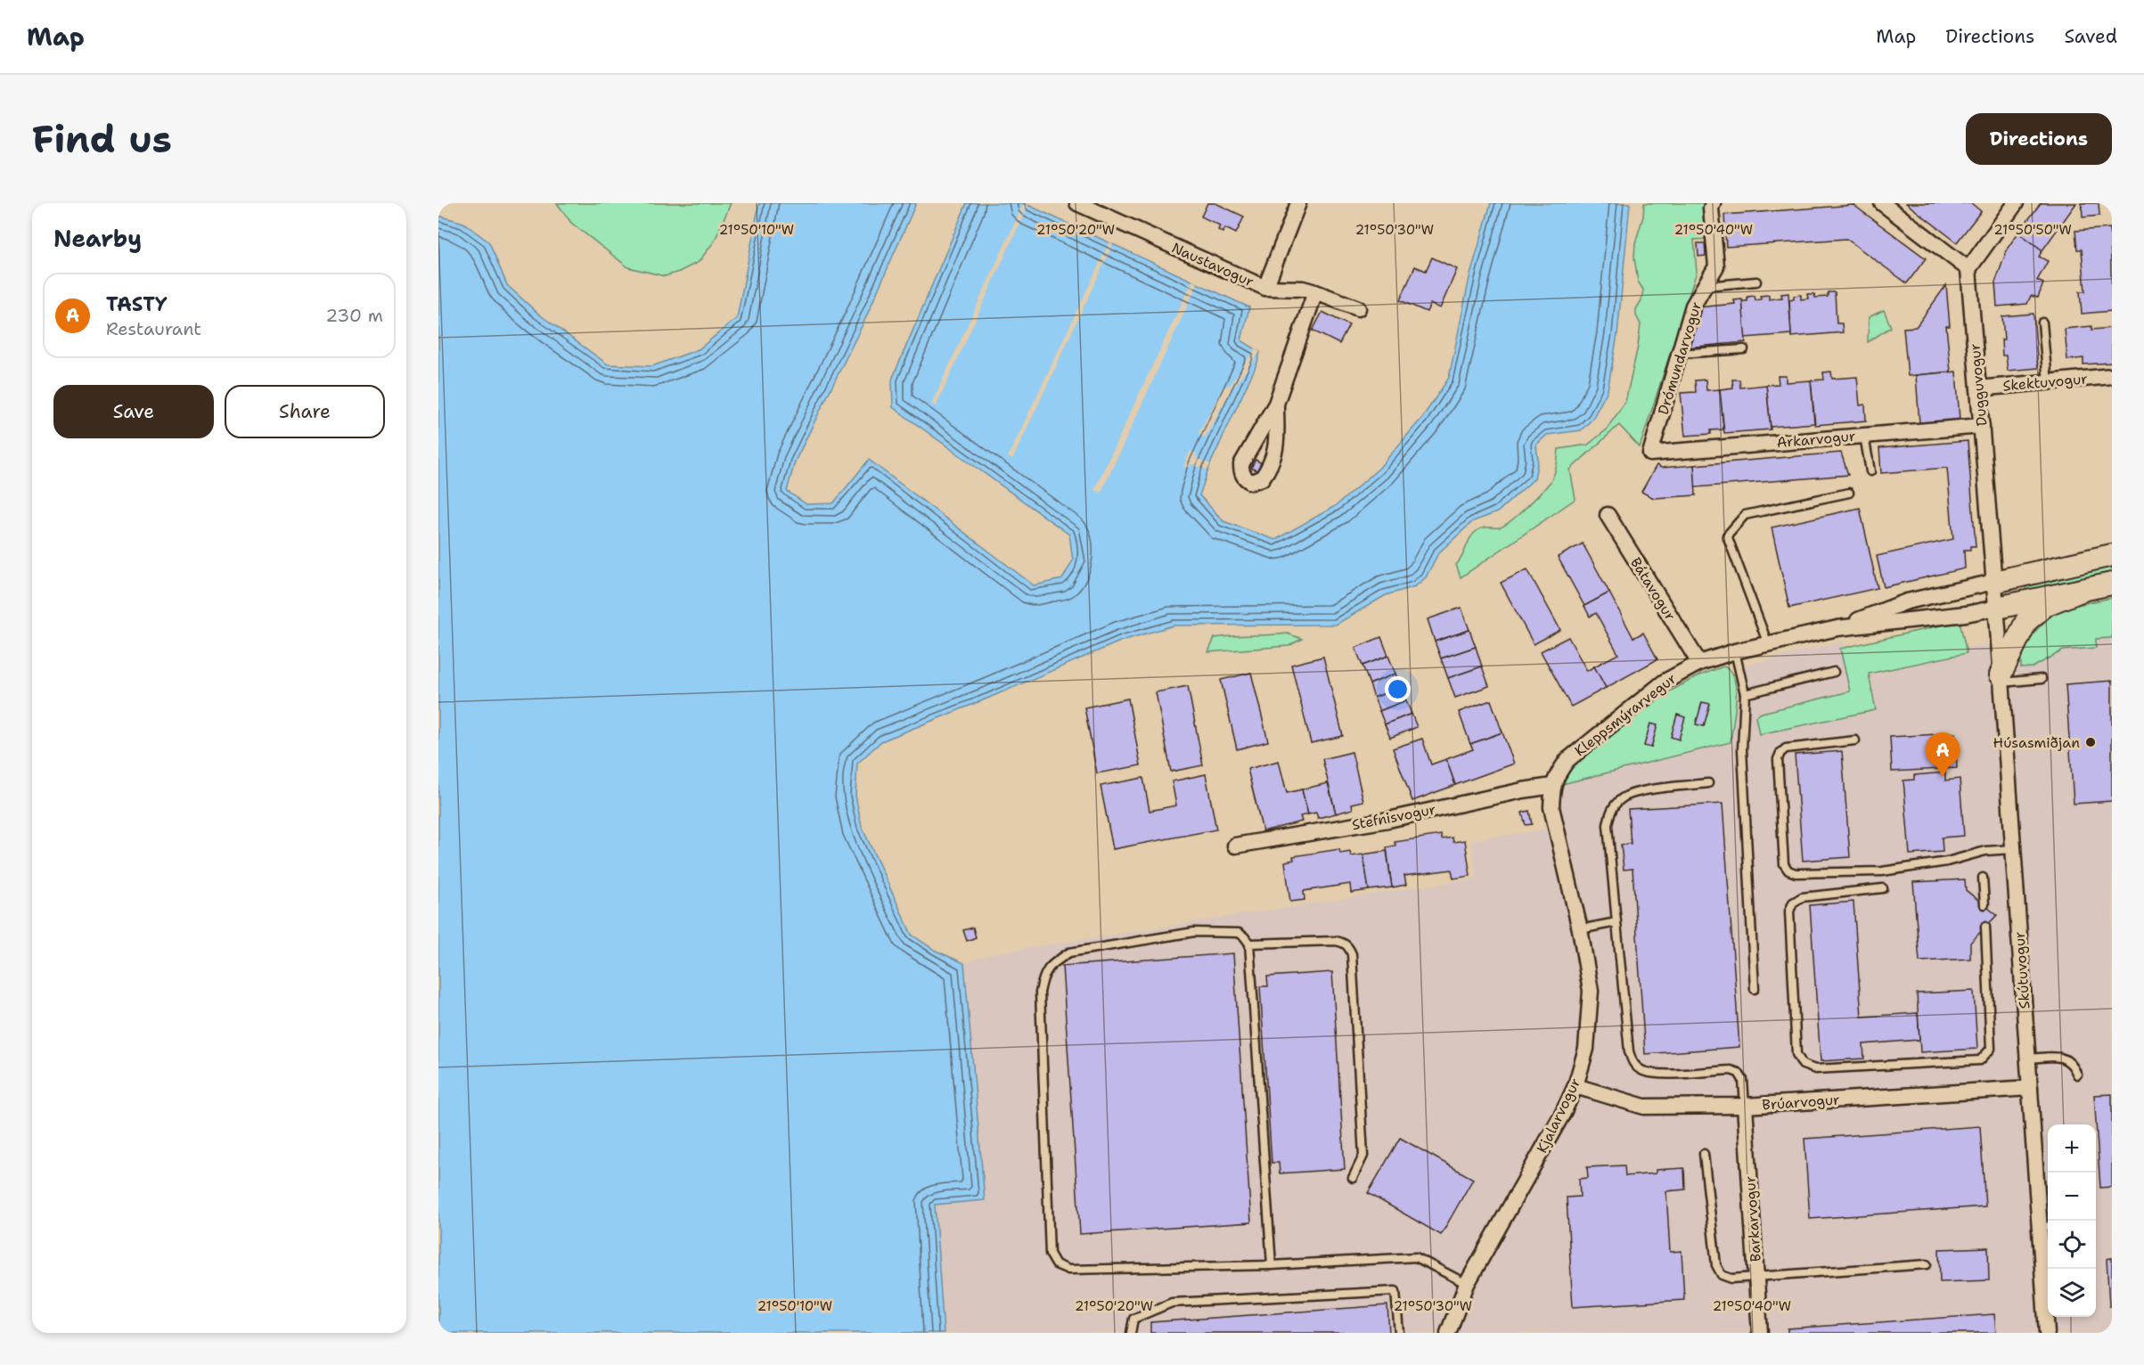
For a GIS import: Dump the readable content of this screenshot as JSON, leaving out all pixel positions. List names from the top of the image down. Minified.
{"streets":{"street":["Naustavogur","Drómundarvogur","Skektuvogur","Dugguvogur","Arkarvogur","Bátavogur","Kleppsmýrarvegur","Stefnisvogur","Skútuvogur","Brúarvogur","Kjalarvogur","Barkarvogur"]},"crossings":[["Drómundarvogur","Arkarvogur"],["Skektuvogur","Dugguvogur"],["Dugguvogur","Arkarvogur"],["Dugguvogur","Kleppsmýrarvegur"],["Dugguvogur","Skútuvogur"],["Bátavogur","Kleppsmýrarvegur"],["Kleppsmýrarvegur","Stefnisvogur"],["Kleppsmýrarvegur","Skútuvogur"],["Kleppsmýrarvegur","Kjalarvogur"],["Stefnisvogur","Kjalarvogur"],["Skútuvogur","Brúarvogur"],["Brúarvogur","Kjalarvogur"],["Brúarvogur","Barkarvogur"]],"places":["Húsasmiðjan"],"page":{"header":"Map","nav":["Map","Directions","Saved"],"buttons":["Directions",["Save","Share"]],"title":"Find us","heading":"Nearby","list":[{"mark":"A","name":"TASTY","note":"Restaurant","value":"230 m"}],"pins":"A","map_buttons":["+","−"]},"coordinates":["21°50'10\"W","21°50'20\"W","21°50'30\"W","21°50'40\"W","21°50'50\"W"]}
